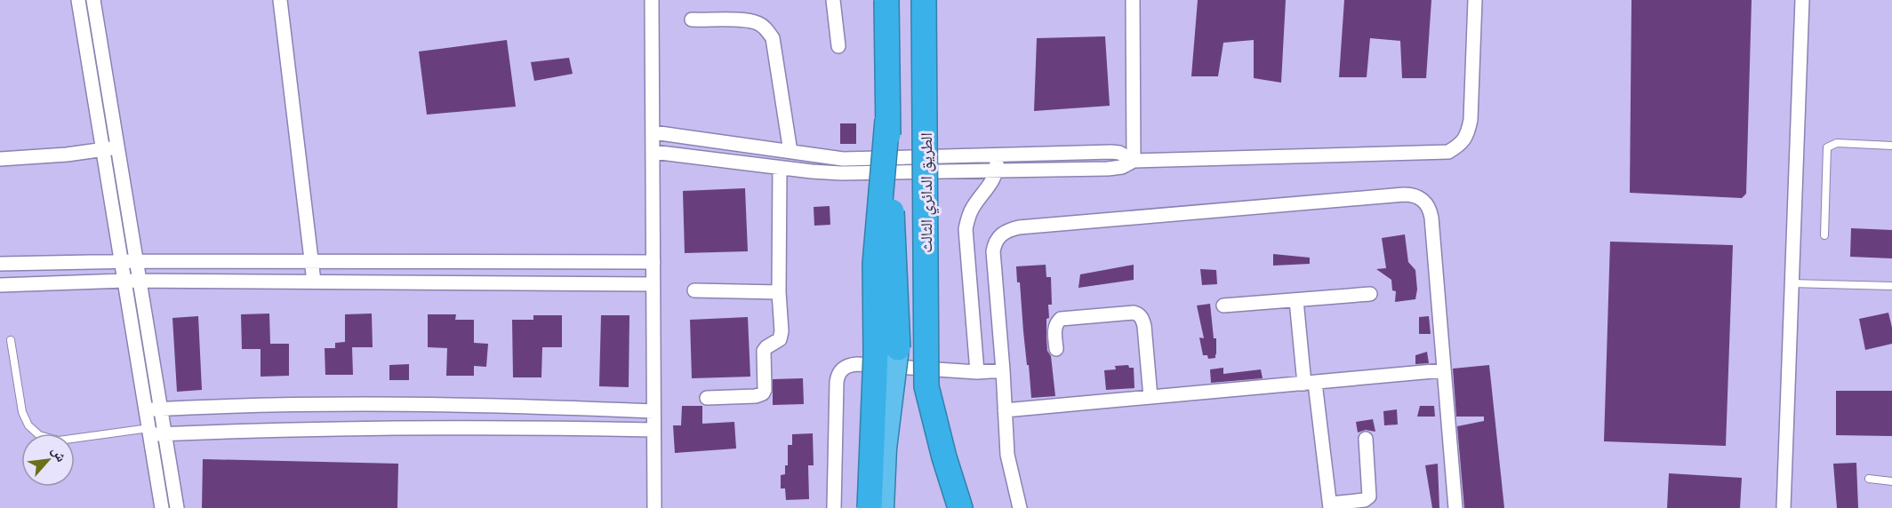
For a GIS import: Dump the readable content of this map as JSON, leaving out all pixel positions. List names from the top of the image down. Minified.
{"streets":{"highway":["الطريق الدائري الثالث"]},"north":"top right"}
